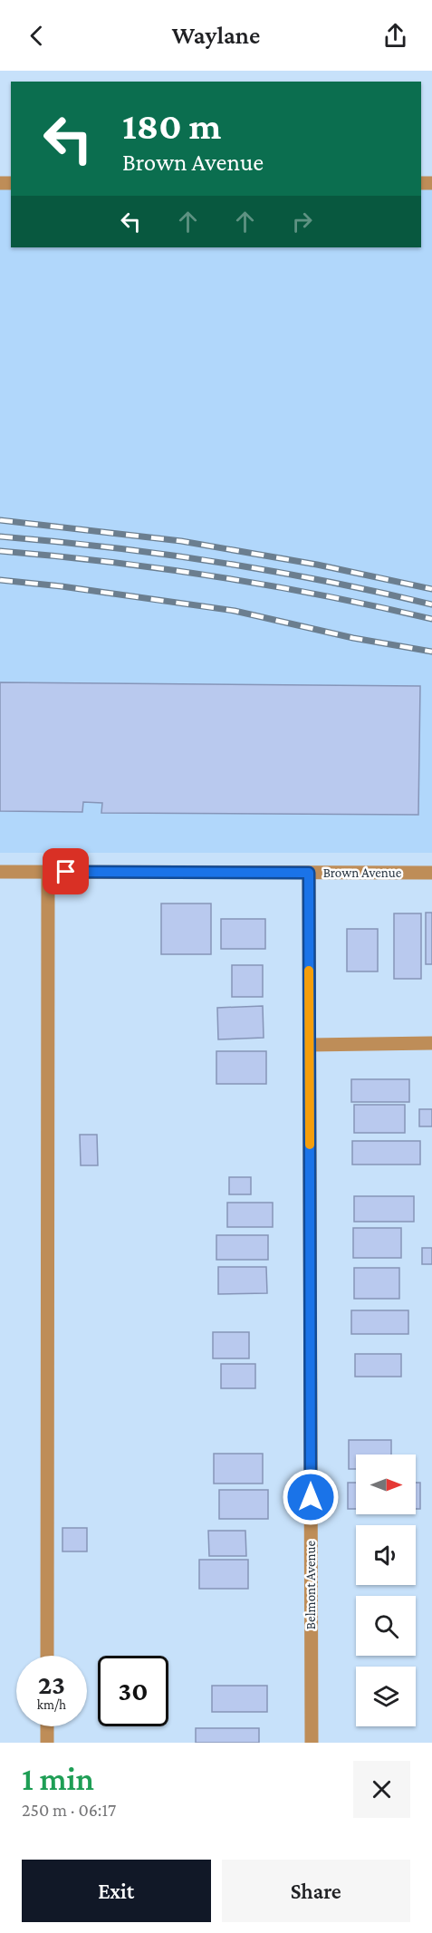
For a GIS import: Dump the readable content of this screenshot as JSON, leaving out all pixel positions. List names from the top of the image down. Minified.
{"streets":{"street":["Brown Avenue","Belmont Avenue"]},"crossings":[["Brown Avenue","Belmont Avenue"]],"north":"right","page":{"header":"Waylane","turn":["180 m","Brown Avenue"],"speed":"23 km/h","limit":"30","heading":["1 min","250 m · 06:17"],"buttons":["Exit","Share"]}}
